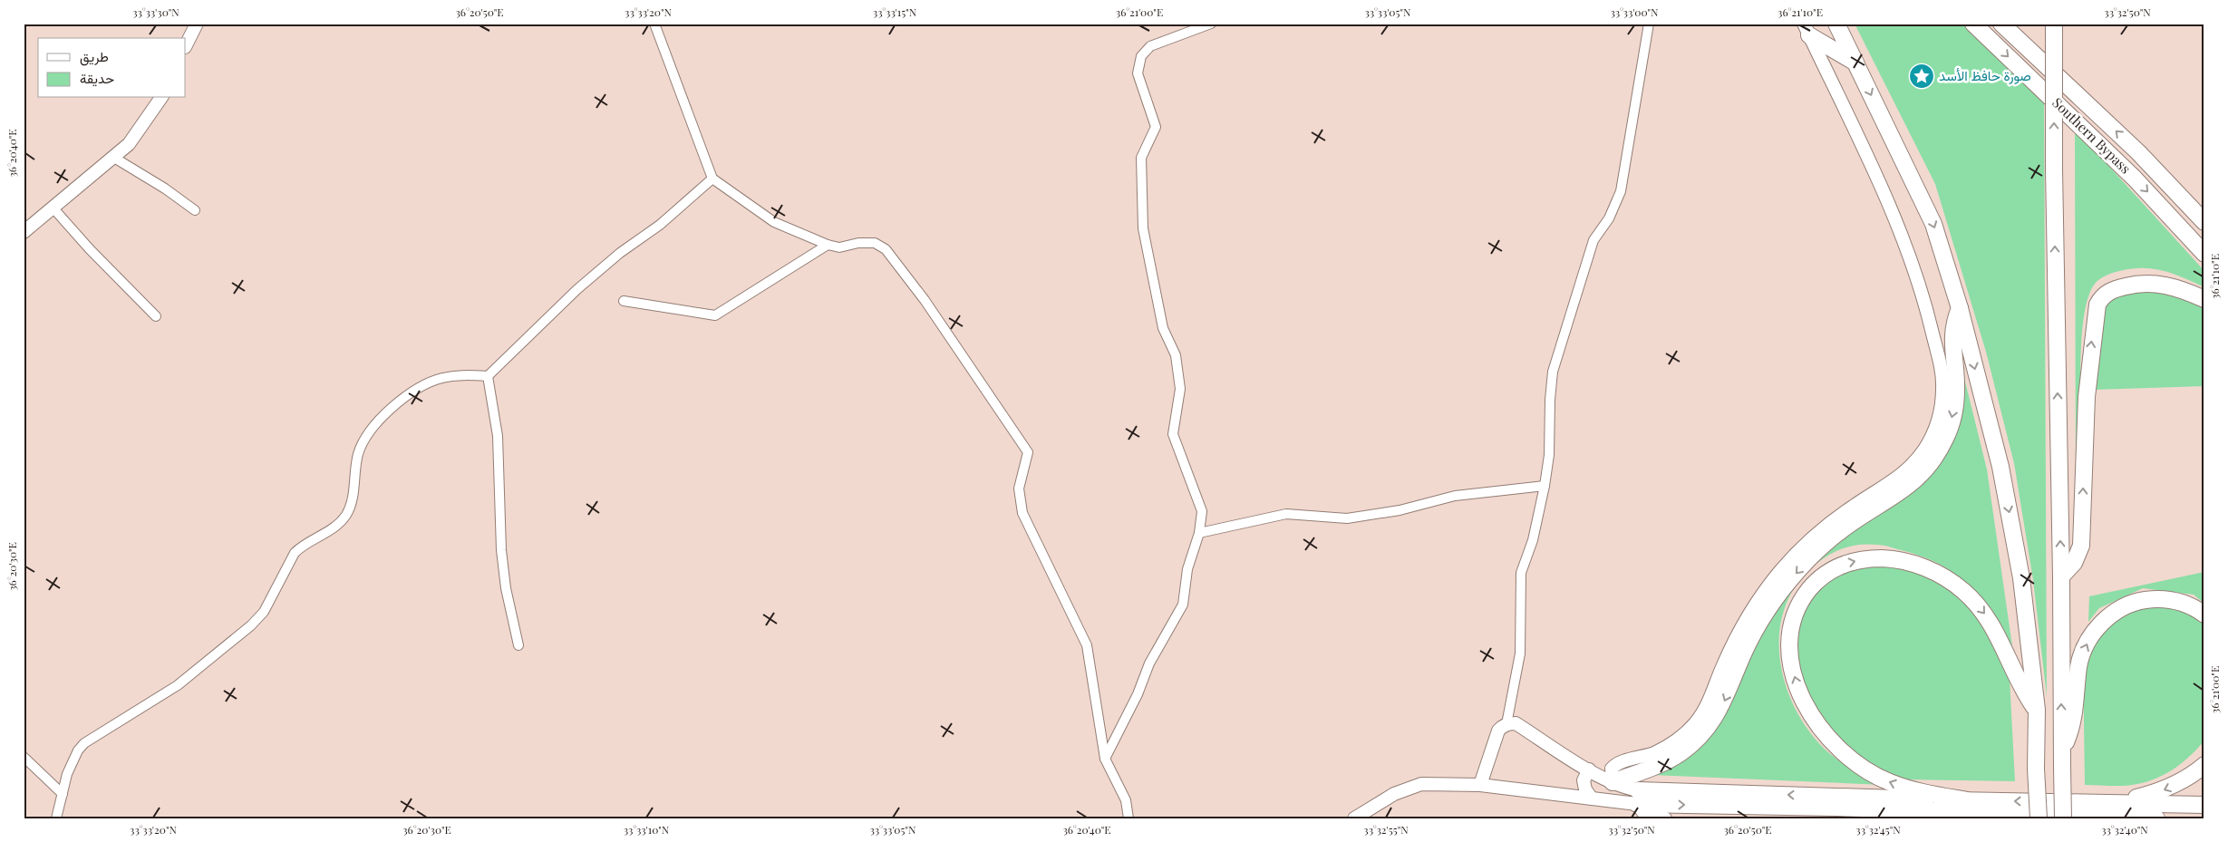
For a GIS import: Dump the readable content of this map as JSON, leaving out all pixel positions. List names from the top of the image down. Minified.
{"streets":{"highway":["Southern Bypass"]},"places":{"place":["صورة حافظ الأسد"]},"legend":["طريق","حديقة"],"coordinates":["33°33'30\"N","36°20'50\"E","33°33'20\"N","33°33'15\"N","36°21'00\"E","33°33'05\"N","33°33'00\"N","36°21'10\"E","33°32'50\"N","36°20'40\"E","36°20'30\"E","33°33'10\"N","33°32'55\"N","33°32'45\"N","33°32'40\"N"]}
